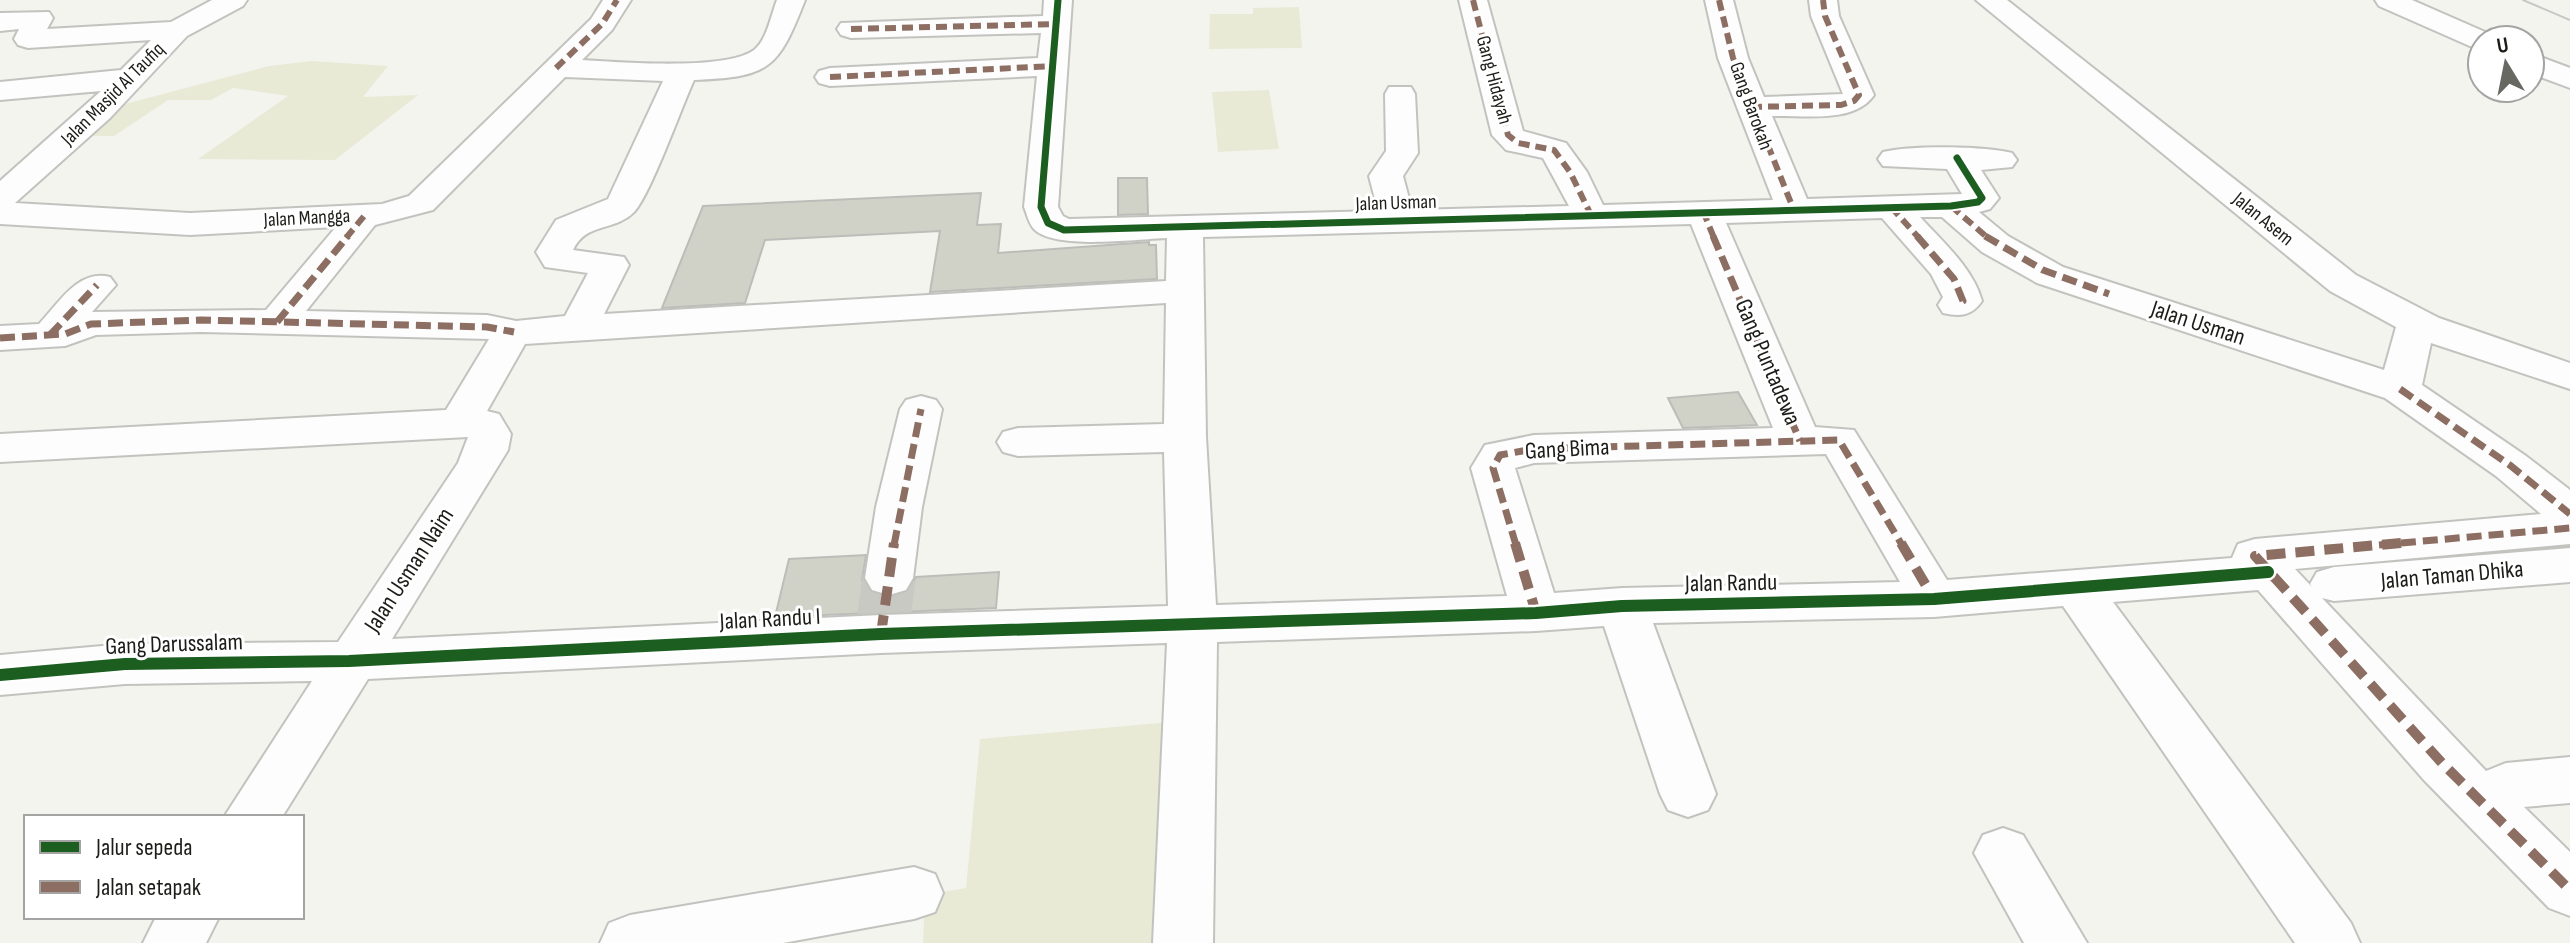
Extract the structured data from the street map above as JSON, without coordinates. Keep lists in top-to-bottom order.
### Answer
{
  "streets": {
    "street": [
      "Gang Hidayah",
      "Jalan Masjid Al Taufiq",
      "Gang Barokah",
      "Jalan Usman",
      "Jalan Mangga",
      "Jalan Asem",
      "Gang Puntadewa",
      "Gang Bima",
      "Jalan Usman Naim",
      "Jalan Taman Dhika",
      "Jalan Randu",
      "Jalan Randu I",
      "Gang Darussalam"
    ]
  },
  "crossings": [
    ["Gang Hidayah", "Jalan Usman"],
    ["Gang Barokah", "Jalan Usman"],
    ["Jalan Usman", "Gang Puntadewa"],
    ["Gang Puntadewa", "Gang Bima"],
    ["Gang Puntadewa", "Jalan Randu"],
    ["Gang Bima", "Jalan Randu"],
    ["Jalan Usman Naim", "Jalan Randu I"],
    ["Jalan Usman Naim", "Gang Darussalam"],
    ["Jalan Randu", "Jalan Randu I"],
    ["Jalan Randu I", "Gang Darussalam"]
  ],
  "legend": ["Jalur sepeda", "Jalan setapak"],
  "north": "top"
}
